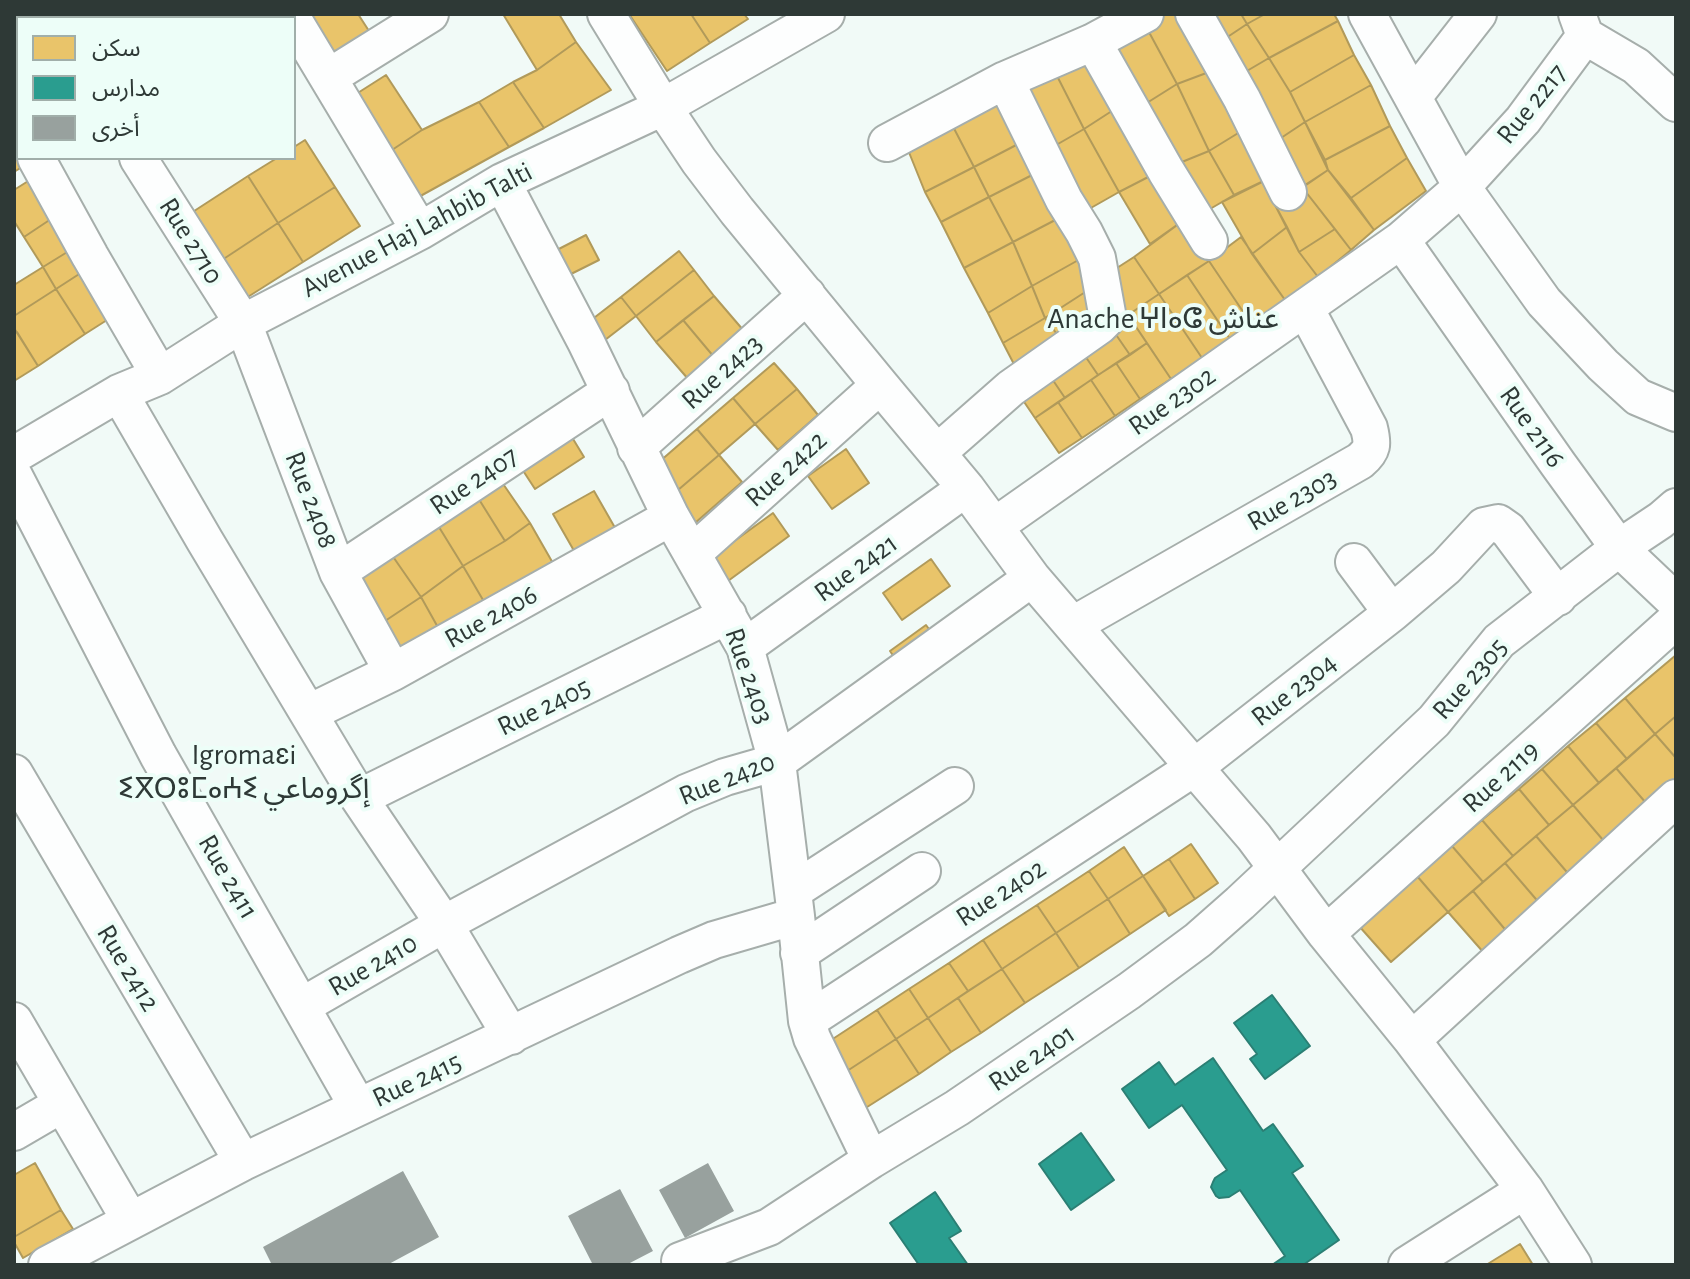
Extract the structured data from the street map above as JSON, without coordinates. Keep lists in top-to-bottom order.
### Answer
{
  "streets": {
    "street": [
      "Rue 2217",
      "Avenue Haj Lahbib Talti",
      "Rue 2710",
      "Rue 2423",
      "Rue 2302",
      "Rue 2116",
      "Rue 2422",
      "Rue 2407",
      "Rue 2408",
      "Rue 2303",
      "Rue 2421",
      "Rue 2406",
      "Rue 2403",
      "Rue 2305",
      "Rue 2304",
      "Rue 2405",
      "Rue 2119",
      "Rue 2420",
      "Rue 2411",
      "Rue 2402",
      "Rue 2410",
      "Rue 2412",
      "Rue 2401",
      "Rue 2415"
    ]
  },
  "crossings": [
    ["Rue 2217", "Rue 2302"],
    ["Avenue Haj Lahbib Talti", "Rue 2710"],
    ["Avenue Haj Lahbib Talti", "Rue 2408"],
    ["Avenue Haj Lahbib Talti", "Rue 2403"],
    ["Rue 2710", "Rue 2408"],
    ["Rue 2423", "Rue 2403"],
    ["Rue 2302", "Rue 2116"],
    ["Rue 2302", "Rue 2303"],
    ["Rue 2116", "Rue 2305"],
    ["Rue 2422", "Rue 2403"],
    ["Rue 2407", "Rue 2408"],
    ["Rue 2407", "Rue 2403"],
    ["Rue 2408", "Rue 2406"],
    ["Rue 2421", "Rue 2403"],
    ["Rue 2406", "Rue 2403"],
    ["Rue 2403", "Rue 2405"],
    ["Rue 2403", "Rue 2420"],
    ["Rue 2403", "Rue 2402"],
    ["Rue 2403", "Rue 2401"],
    ["Rue 2403", "Rue 2415"],
    ["Rue 2305", "Rue 2304"],
    ["Rue 2305", "Rue 2401"],
    ["Rue 2304", "Rue 2402"],
    ["Rue 2420", "Rue 2410"],
    ["Rue 2411", "Rue 2410"],
    ["Rue 2411", "Rue 2415"],
    ["Rue 2412", "Rue 2415"]
  ],
  "districts": ["Anache ⵖⵏⴰⵛ عناش", "Igromaɛi ⵉⴳⵔⵓⵎⴰⵄⵉ إگروماعي"],
  "legend": ["سكن", "مدارس", "أخرى"]
}
